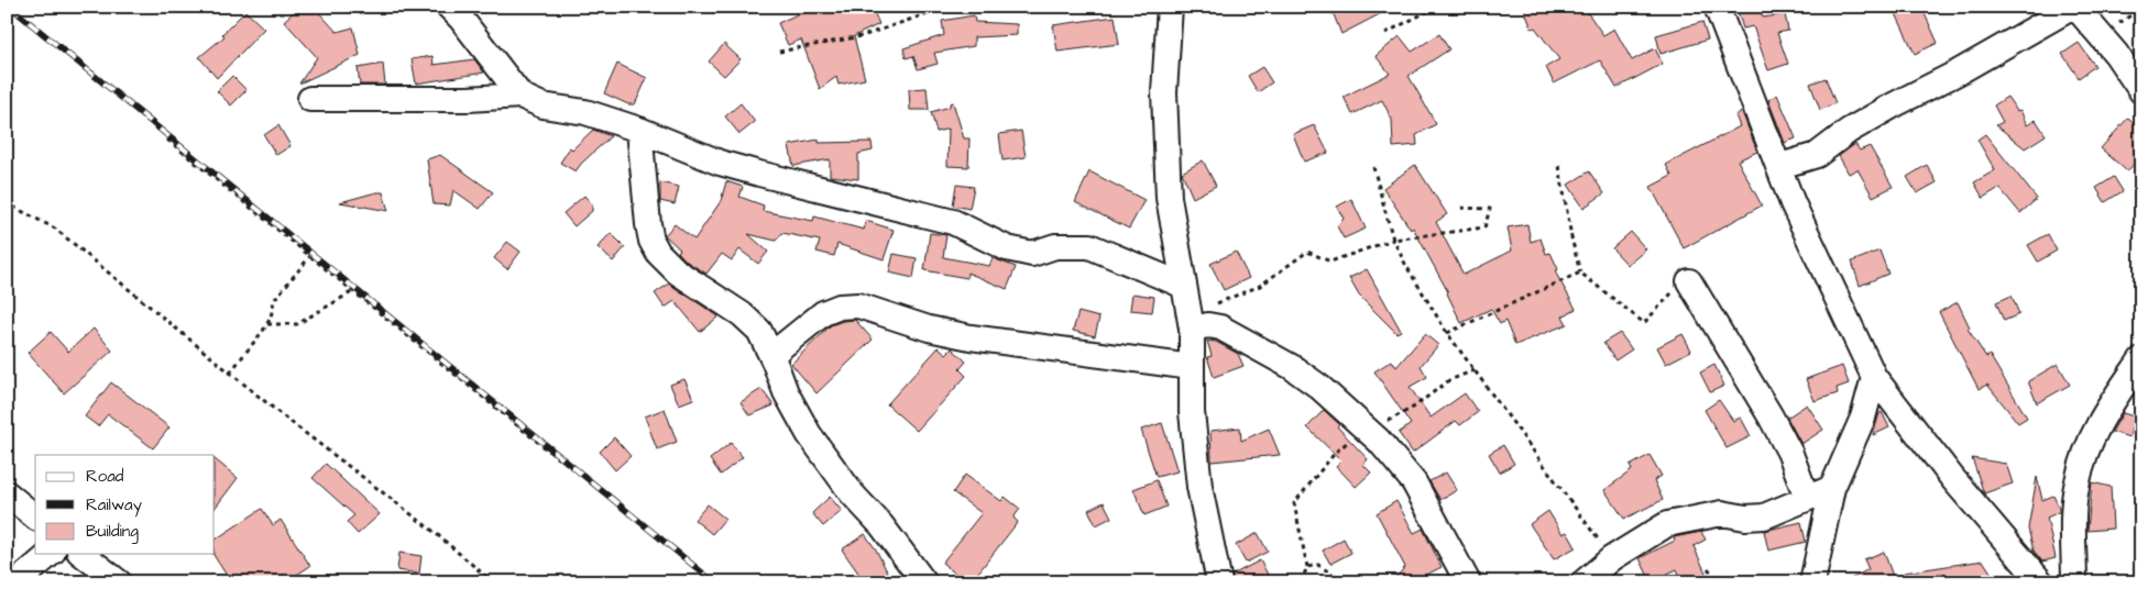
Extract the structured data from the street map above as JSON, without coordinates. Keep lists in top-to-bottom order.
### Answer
{
  "legend": ["Road", "Railway", "Building"]
}
